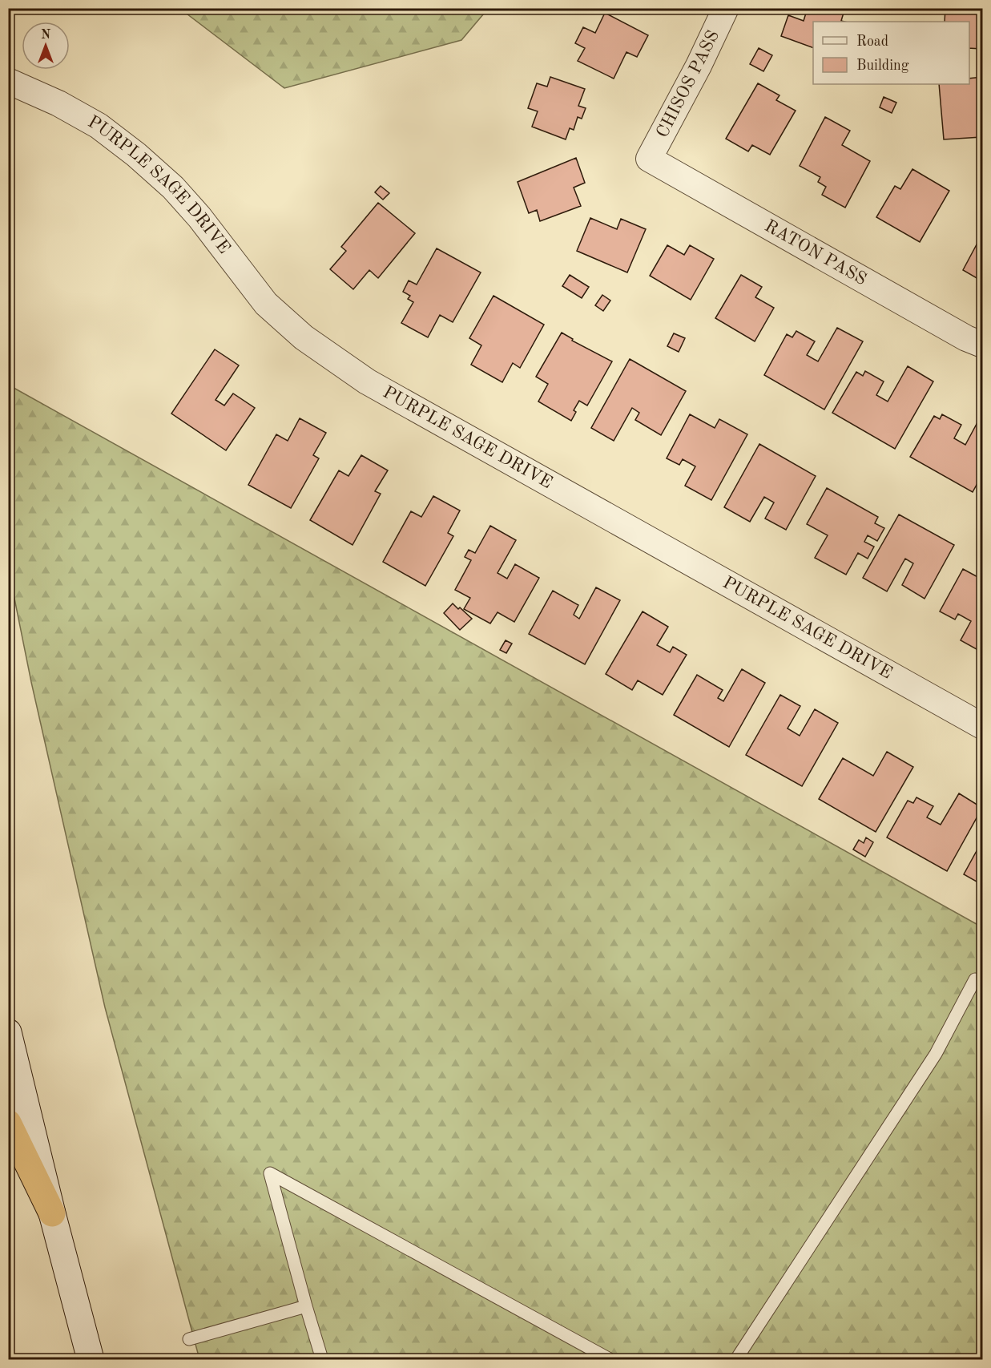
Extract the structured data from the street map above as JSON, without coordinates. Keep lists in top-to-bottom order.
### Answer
{
  "streets": {
    "street": ["CHISOS PASS", "PURPLE SAGE DRIVE", "RATON PASS"]
  },
  "crossings": [
    ["CHISOS PASS", "RATON PASS"]
  ],
  "legend": ["Road", "Building"],
  "north": "top"
}
